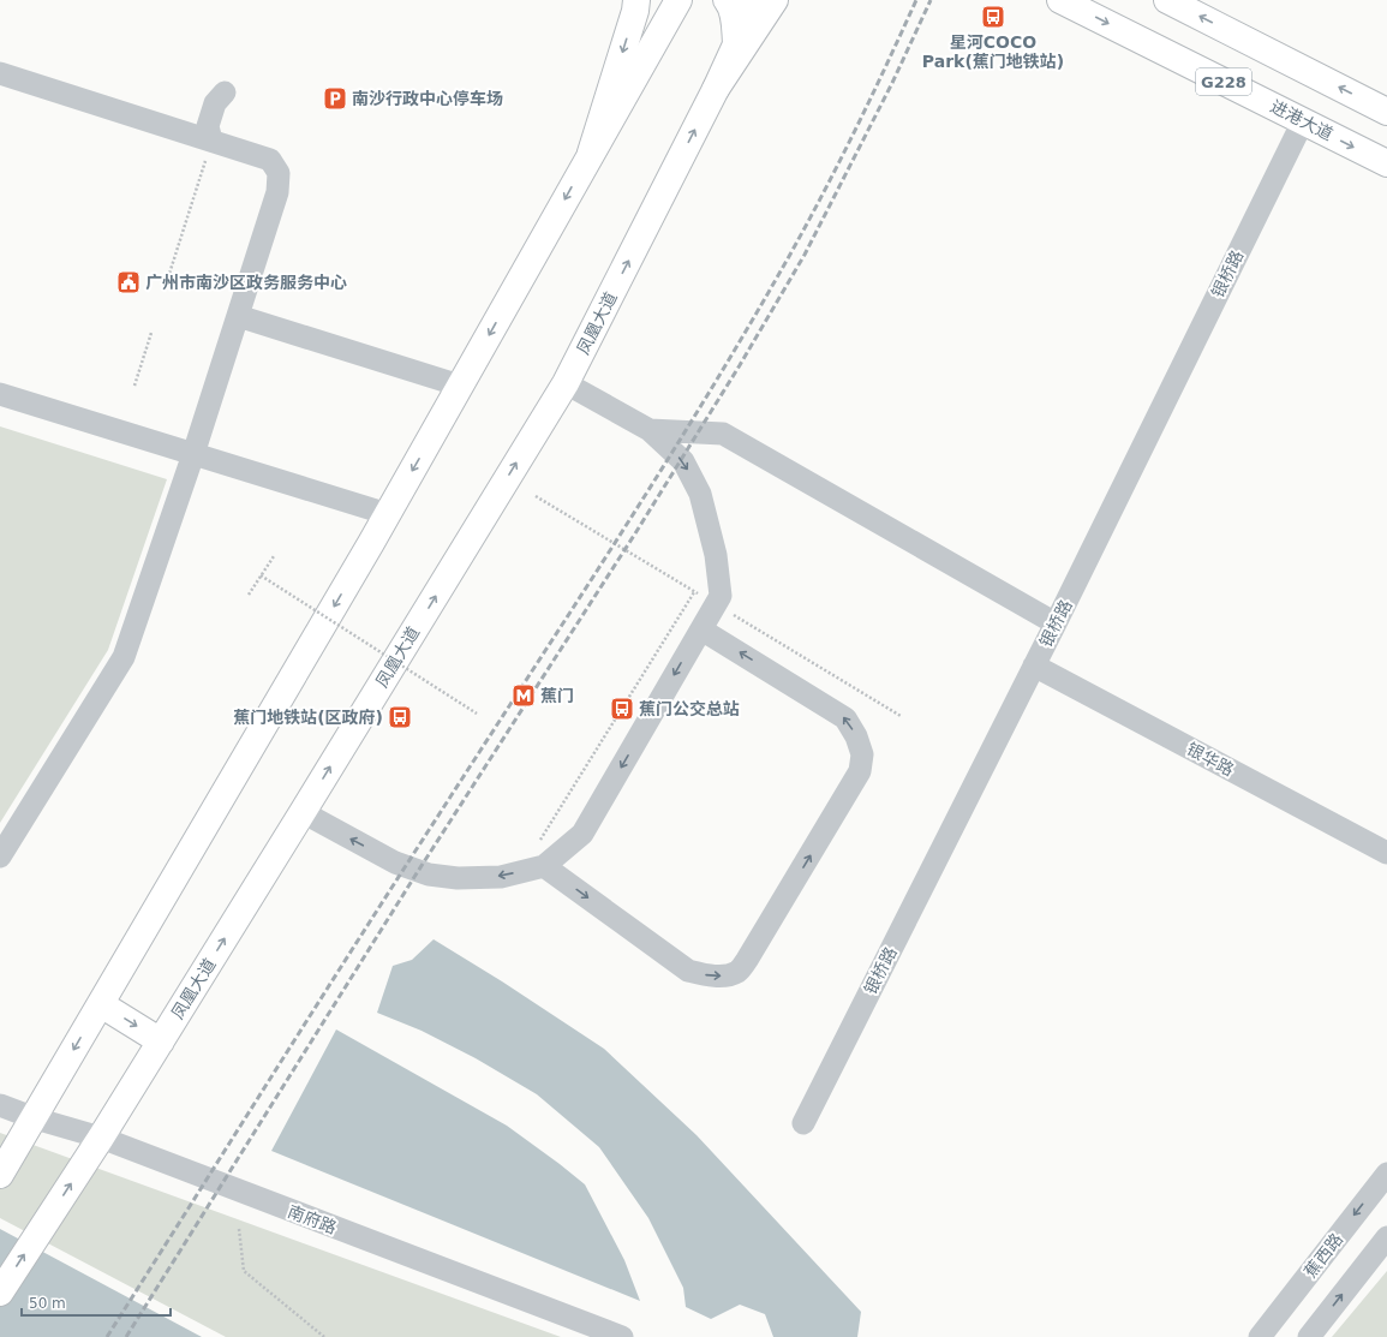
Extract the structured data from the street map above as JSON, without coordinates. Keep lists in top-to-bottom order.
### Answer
{
  "streets": {
    "main road": ["G228", "进港大道", "凤凰大道"],
    "street": [
      "银桥路",
      "银华路",
      "南府路",
      "蕉西路"
    ]
  },
  "crossings": [
    ["进港大道", "银桥路"],
    ["银桥路", "银华路"],
    ["凤凰大道", "南府路"]
  ],
  "places": {
    "bus stop": ["星河COCO Park(蕉门地铁站)", "蕉门公交总站", "蕉门地铁站(区政府)"],
    "parking": ["南沙行政中心停车场"],
    "public building": ["广州市南沙区政务服务中心"],
    "metro station": ["蕉门"]
  },
  "scale_bar": "50 m"
}
